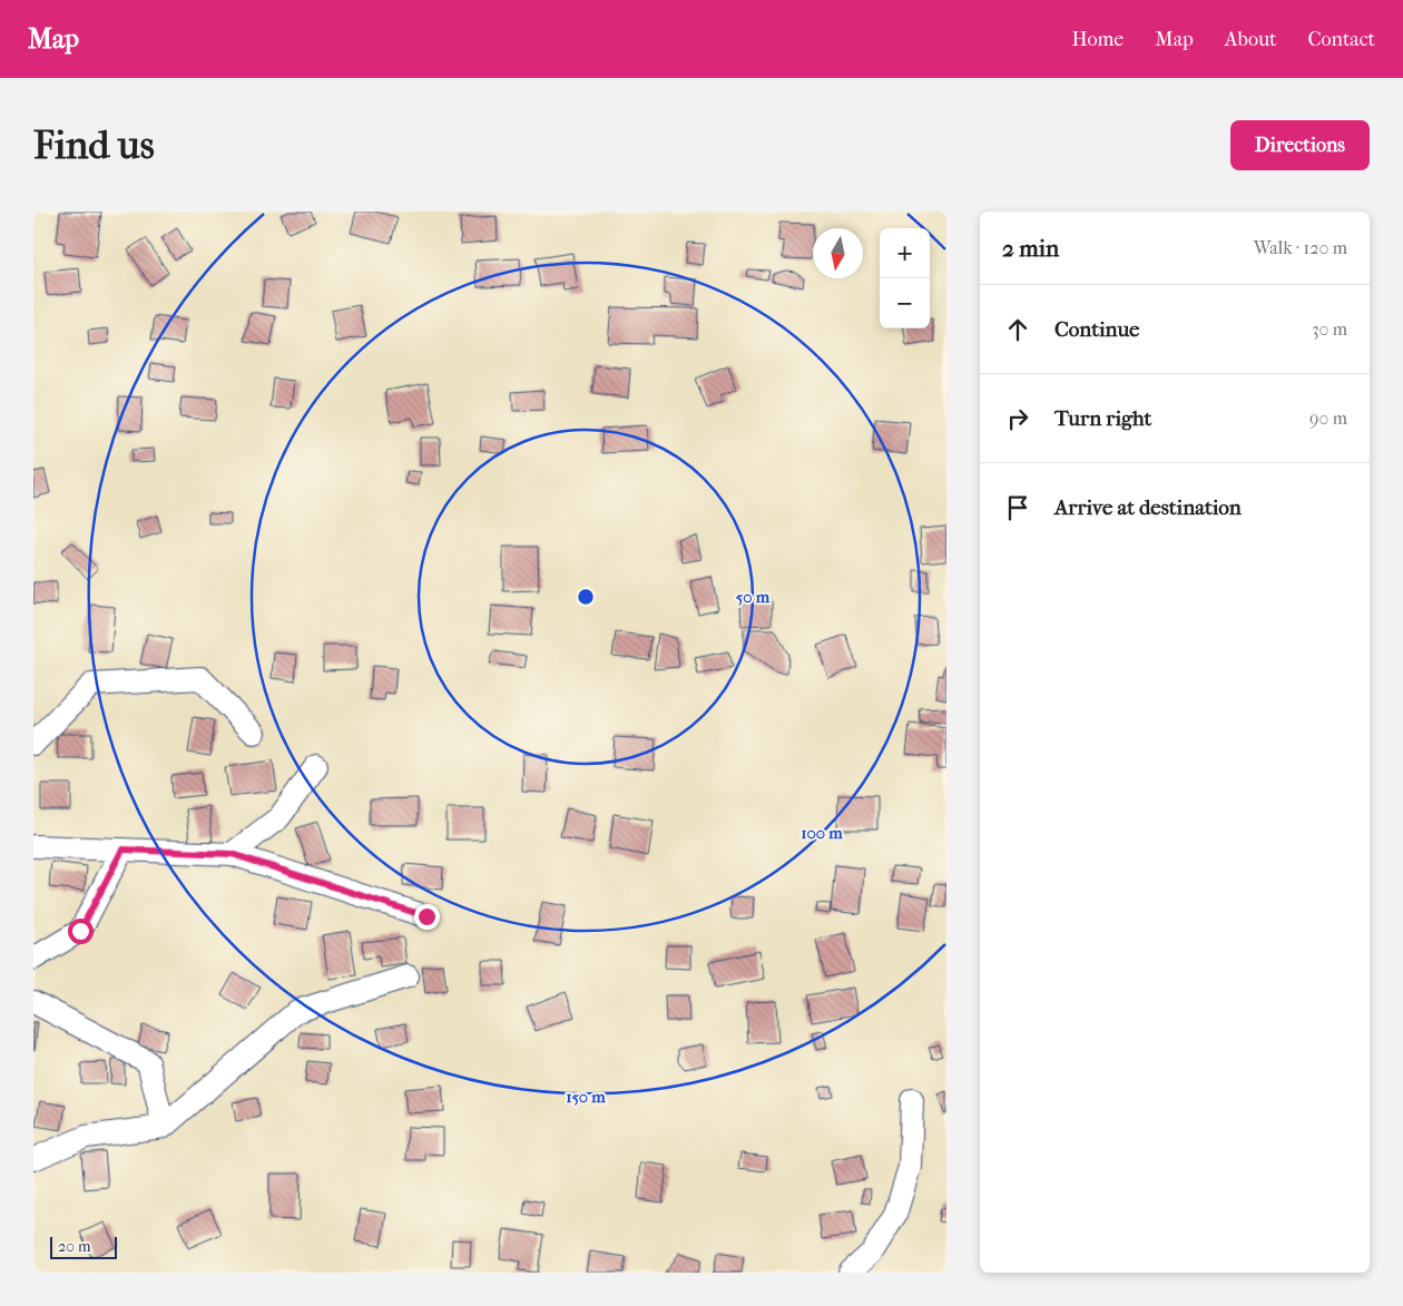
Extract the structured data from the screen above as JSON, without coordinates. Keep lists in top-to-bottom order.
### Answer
{
  "scale_bar": "20 m",
  "north": "bottom",
  "page": {
    "header": "Map",
    "nav": [
      "Home",
      "Map",
      "About",
      "Contact"
    ],
    "buttons": "Directions",
    "title": "Find us",
    "heading": ["2 min", "Walk · 120 m"],
    "map_buttons": ["+", "−"],
    "list": [
      ["Continue", "30 m"],
      ["Turn right", "90 m"],
      "Arrive at destination"
    ],
    "scale": "20 m"
  },
  "rings": ["50 m", "100 m", "150 m"]
}
